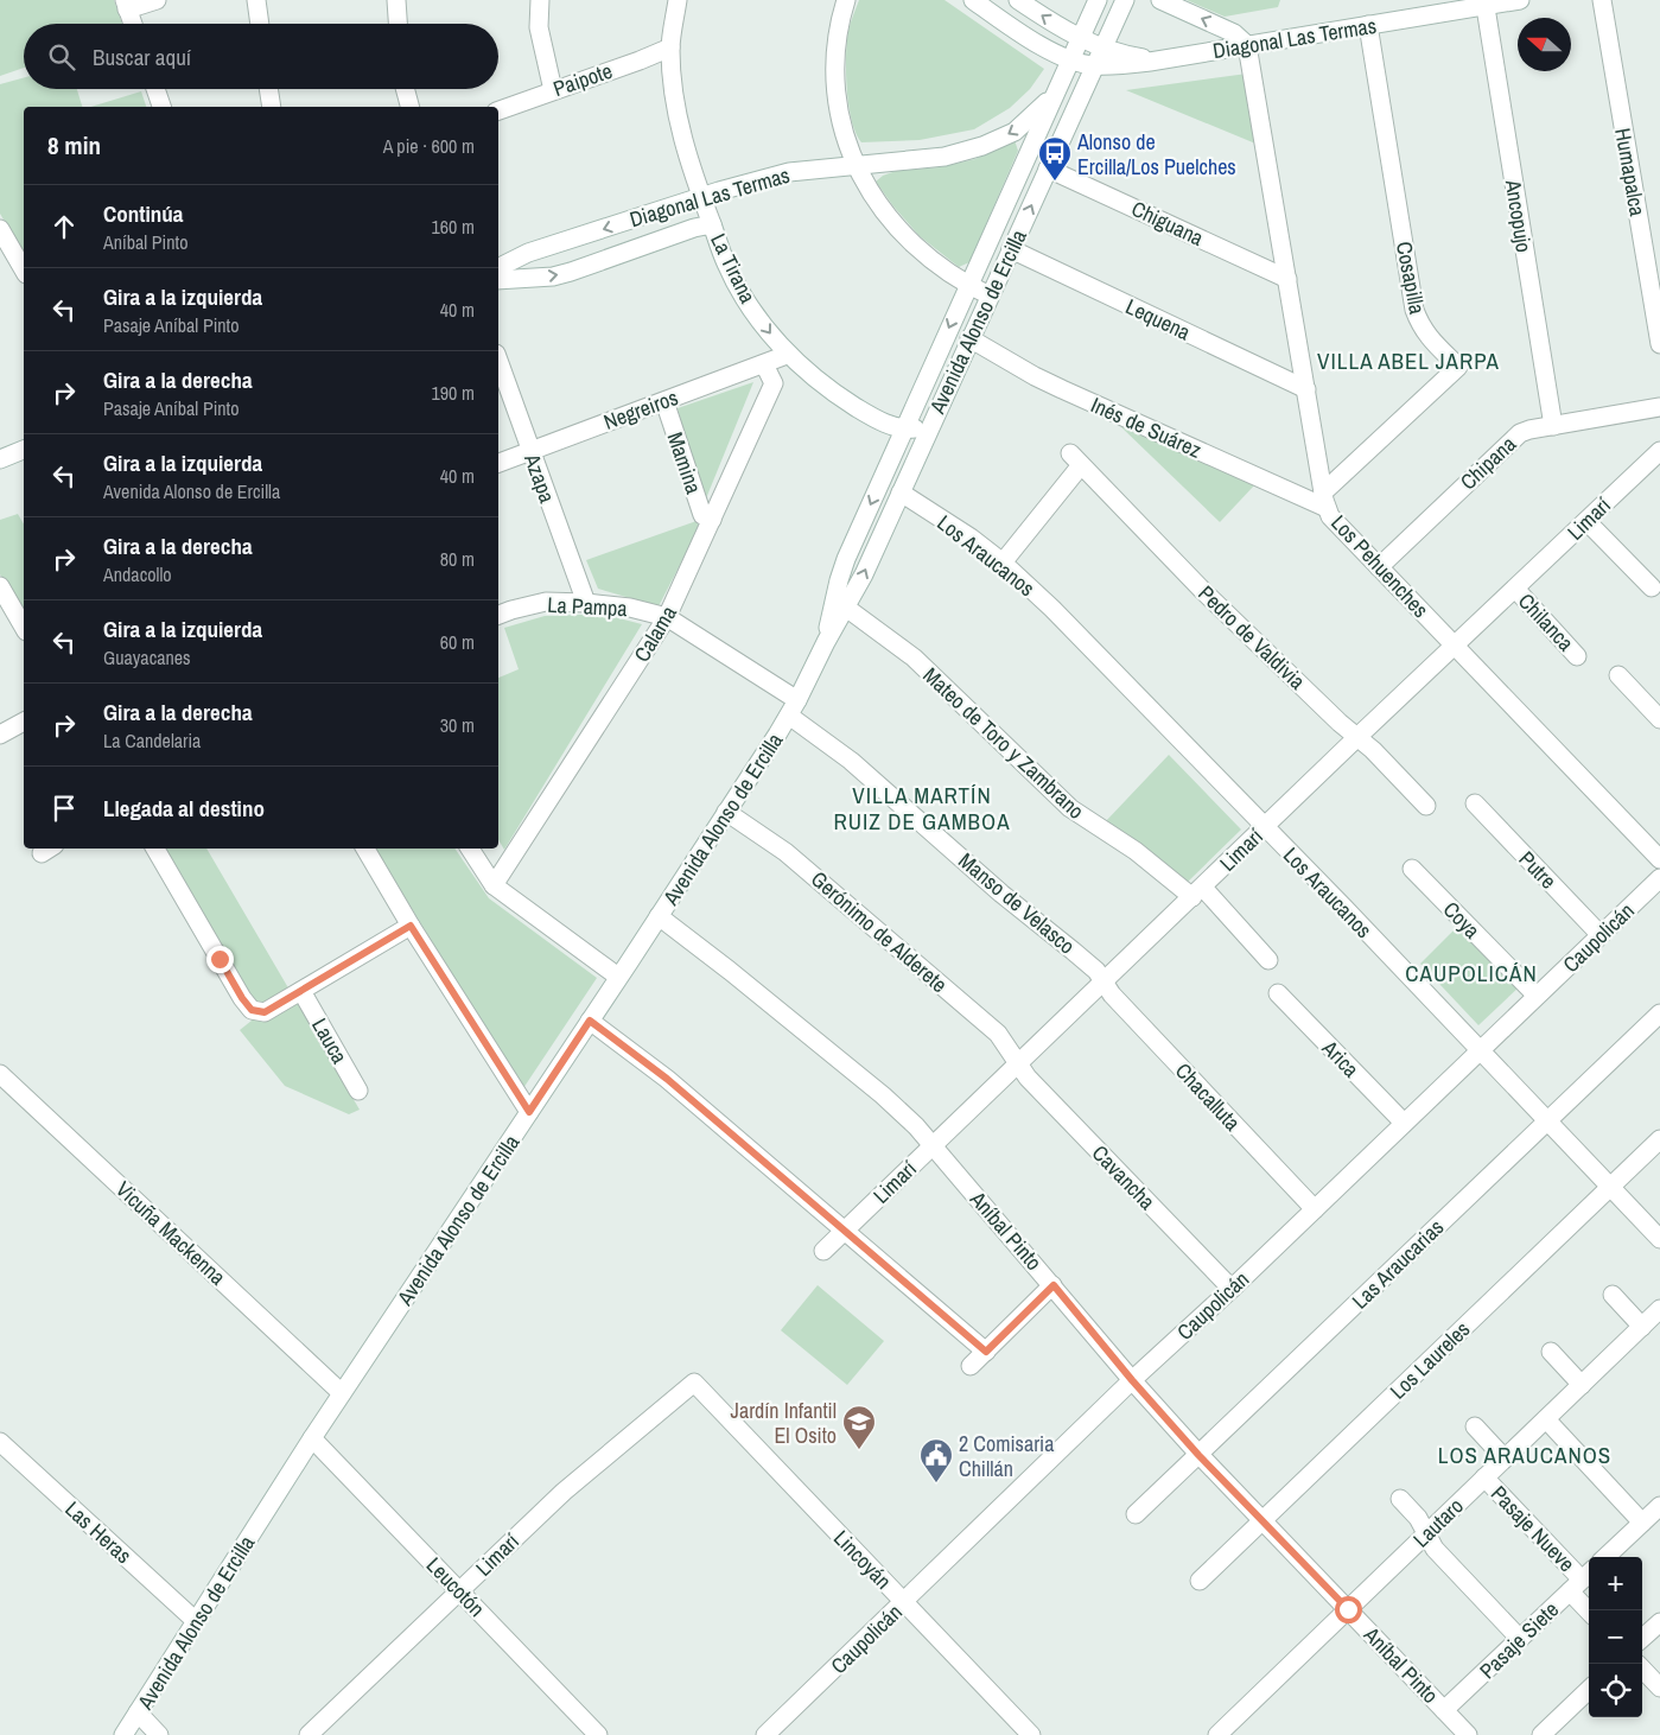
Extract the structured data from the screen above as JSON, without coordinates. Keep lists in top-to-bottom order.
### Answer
{
  "streets": {
    "street": [
      "Diagonal Las Termas",
      "Paipote",
      "Humapalca",
      "Ancopujo",
      "Chiguana",
      "La Tirana",
      "Cosapilla",
      "Lequena",
      "Avenida Alonso de Ercilla",
      "Negreiros",
      "Inés de Suárez",
      "Mamina",
      "Chipana",
      "Azapa",
      "Limarí",
      "Los Araucanos",
      "Los Pehuenches",
      "La Pampa",
      "Chilanca",
      "Calama",
      "Pedro de Valdivia",
      "Mateo de Toro y Zambrano",
      "Putre",
      "Manso de Velasco",
      "Coya",
      "Gerónimo de Alderete",
      "Caupolicán",
      "Lauca",
      "Arica",
      "Chacalluta",
      "Cavancha",
      "Aníbal Pinto",
      "Vicuña Mackenna",
      "Las Araucarias",
      "Los Laureles",
      "Lautaro",
      "Pasaje Nueve",
      "Las Heras",
      "Lincoyán",
      "Leucotón",
      "Pasaje Siete"
    ]
  },
  "crossings": [
    ["Diagonal Las Termas", "Ancopujo"],
    ["Diagonal Las Termas", "La Tirana"],
    ["Diagonal Las Termas", "Cosapilla"],
    ["Diagonal Las Termas", "Avenida Alonso de Ercilla"],
    ["Diagonal Las Termas", "Los Pehuenches"],
    ["Paipote", "La Tirana"],
    ["Ancopujo", "Chipana"],
    ["Chiguana", "Avenida Alonso de Ercilla"],
    ["Chiguana", "Los Pehuenches"],
    ["La Tirana", "Avenida Alonso de Ercilla"],
    ["La Tirana", "Negreiros"],
    ["Cosapilla", "Inés de Suárez"],
    ["Cosapilla", "Los Pehuenches"],
    ["Lequena", "Avenida Alonso de Ercilla"],
    ["Lequena", "Los Pehuenches"],
    ["Avenida Alonso de Ercilla", "Inés de Suárez"],
    ["Avenida Alonso de Ercilla", "Los Araucanos"],
    ["Avenida Alonso de Ercilla", "La Pampa"],
    ["Avenida Alonso de Ercilla", "Mateo de Toro y Zambrano"],
    ["Avenida Alonso de Ercilla", "Manso de Velasco"],
    ["Avenida Alonso de Ercilla", "Gerónimo de Alderete"],
    ["Avenida Alonso de Ercilla", "Aníbal Pinto"],
    ["Avenida Alonso de Ercilla", "Vicuña Mackenna"],
    ["Avenida Alonso de Ercilla", "Las Heras"],
    ["Avenida Alonso de Ercilla", "Leucotón"],
    ["Negreiros", "Mamina"],
    ["Negreiros", "Azapa"],
    ["Negreiros", "Calama"],
    ["Inés de Suárez", "Los Pehuenches"],
    ["Mamina", "Calama"],
    ["Chipana", "Los Pehuenches"],
    ["Azapa", "La Pampa"],
    ["Limarí", "Los Araucanos"],
    ["Limarí", "Los Pehuenches"],
    ["Limarí", "Chilanca"],
    ["Limarí", "Pedro de Valdivia"],
    ["Limarí", "Mateo de Toro y Zambrano"],
    ["Limarí", "Manso de Velasco"],
    ["Limarí", "Gerónimo de Alderete"],
    ["Limarí", "Chacalluta"],
    ["Limarí", "Cavancha"],
    ["Limarí", "Aníbal Pinto"],
    ["Limarí", "Lincoyán"],
    ["Limarí", "Leucotón"],
    ["Los Araucanos", "Pedro de Valdivia"],
    ["Los Araucanos", "Caupolicán"],
    ["Los Araucanos", "Las Araucarias"],
    ["Los Araucanos", "Los Laureles"],
    ["La Pampa", "Calama"],
    ["La Pampa", "Manso de Velasco"],
    ["Putre", "Caupolicán"],
    ["Manso de Velasco", "Chacalluta"],
    ["Coya", "Caupolicán"],
    ["Gerónimo de Alderete", "Cavancha"],
    ["Caupolicán", "Arica"],
    ["Caupolicán", "Chacalluta"],
    ["Caupolicán", "Cavancha"],
    ["Caupolicán", "Aníbal Pinto"],
    ["Caupolicán", "Lincoyán"],
    ["Aníbal Pinto", "Las Araucarias"],
    ["Aníbal Pinto", "Los Laureles"],
    ["Aníbal Pinto", "Lautaro"],
    ["Aníbal Pinto", "Pasaje Siete"],
    ["Lautaro", "Pasaje Nueve"],
    ["Pasaje Nueve", "Pasaje Siete"]
  ],
  "districts": [
    "VILLA ABEL JARPA",
    "VILLA MARTÍN RUIZ DE GAMBOA",
    "CAUPOLICÁN",
    "LOS ARAUCANOS"
  ],
  "places": {
    "bus stop": ["Alonso de Ercilla/Los Puelches"],
    "school or university": ["Jardín Infantil El Osito"],
    "public building": ["2 Comisaria Chillán"]
  },
  "north": "left",
  "page": {
    "search": "Buscar aquí",
    "heading": ["8 min", "A pie · 600 m"],
    "list": [
      ["Continúa", "Aníbal Pinto", "160 m"],
      ["Gira a la izquierda", "Pasaje Aníbal Pinto", "40 m"],
      ["Gira a la derecha", "Pasaje Aníbal Pinto", "190 m"],
      ["Gira a la izquierda", "Avenida Alonso de Ercilla", "40 m"],
      ["Gira a la derecha", "Andacollo", "80 m"],
      ["Gira a la izquierda", "Guayacanes", "60 m"],
      ["Gira a la derecha", "La Candelaria", "30 m"],
      "Llegada al destino"
    ],
    "map_buttons": ["+", "−"]
  }
}
